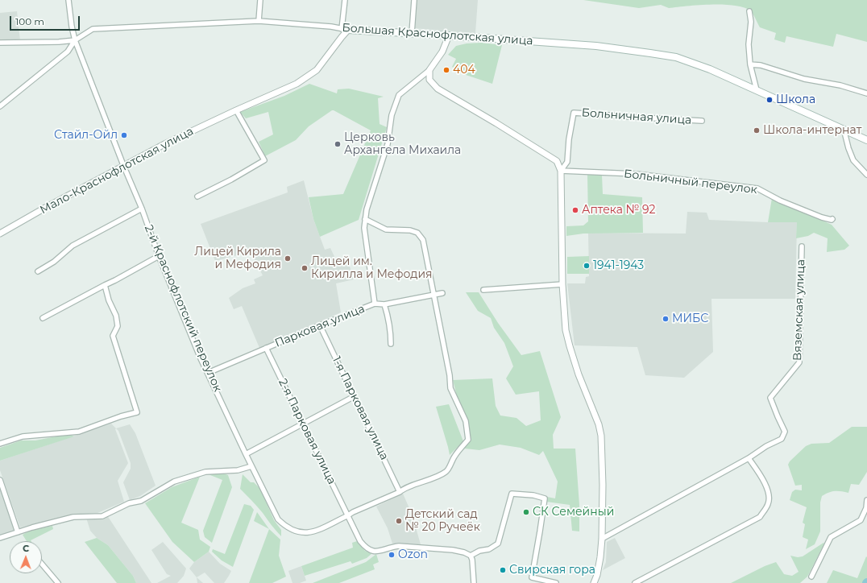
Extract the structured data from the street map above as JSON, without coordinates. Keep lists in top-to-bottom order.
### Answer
{
  "streets": {
    "main road": ["Большая Краснофлотская улица"],
    "street": [
      "Больничная улица",
      "Мало-Краснофлотская улица",
      "Больничный переулок",
      "2-й Краснофлотский переулок",
      "Вяземская улица",
      "Парковая улица",
      "1-я Парковая улица",
      "2-я Парковая улица"
    ]
  },
  "crossings": [
    ["Большая Краснофлотская улица", "Мало-Краснофлотская улица"],
    ["Большая Краснофлотская улица", "2-й Краснофлотский переулок"],
    ["Большая Краснофлотская улица", "Парковая улица"],
    ["Больничная улица", "Больничный переулок"],
    ["Мало-Краснофлотская улица", "2-й Краснофлотский переулок"],
    ["2-й Краснофлотский переулок", "Парковая улица"],
    ["2-й Краснофлотский переулок", "1-я Парковая улица"],
    ["2-й Краснофлотский переулок", "2-я Парковая улица"],
    ["Парковая улица", "1-я Парковая улица"],
    ["Парковая улица", "2-я Парковая улица"]
  ],
  "places": [
    "404",
    "Школа",
    "Школа-интернат",
    "Стайл-Ойл",
    "Церковь Архангела Михаила",
    "Аптека № 92",
    "Лицей Кирила и Мефодия",
    "1941-1943",
    "Лицей им. Кирилла и Мефодия",
    "МИБС",
    "СК Семейный",
    "Детский сад № 20 Ручеёк",
    "Ozon",
    "Свирская гора"
  ],
  "scale_bar": "100 m",
  "north": "top"
}
